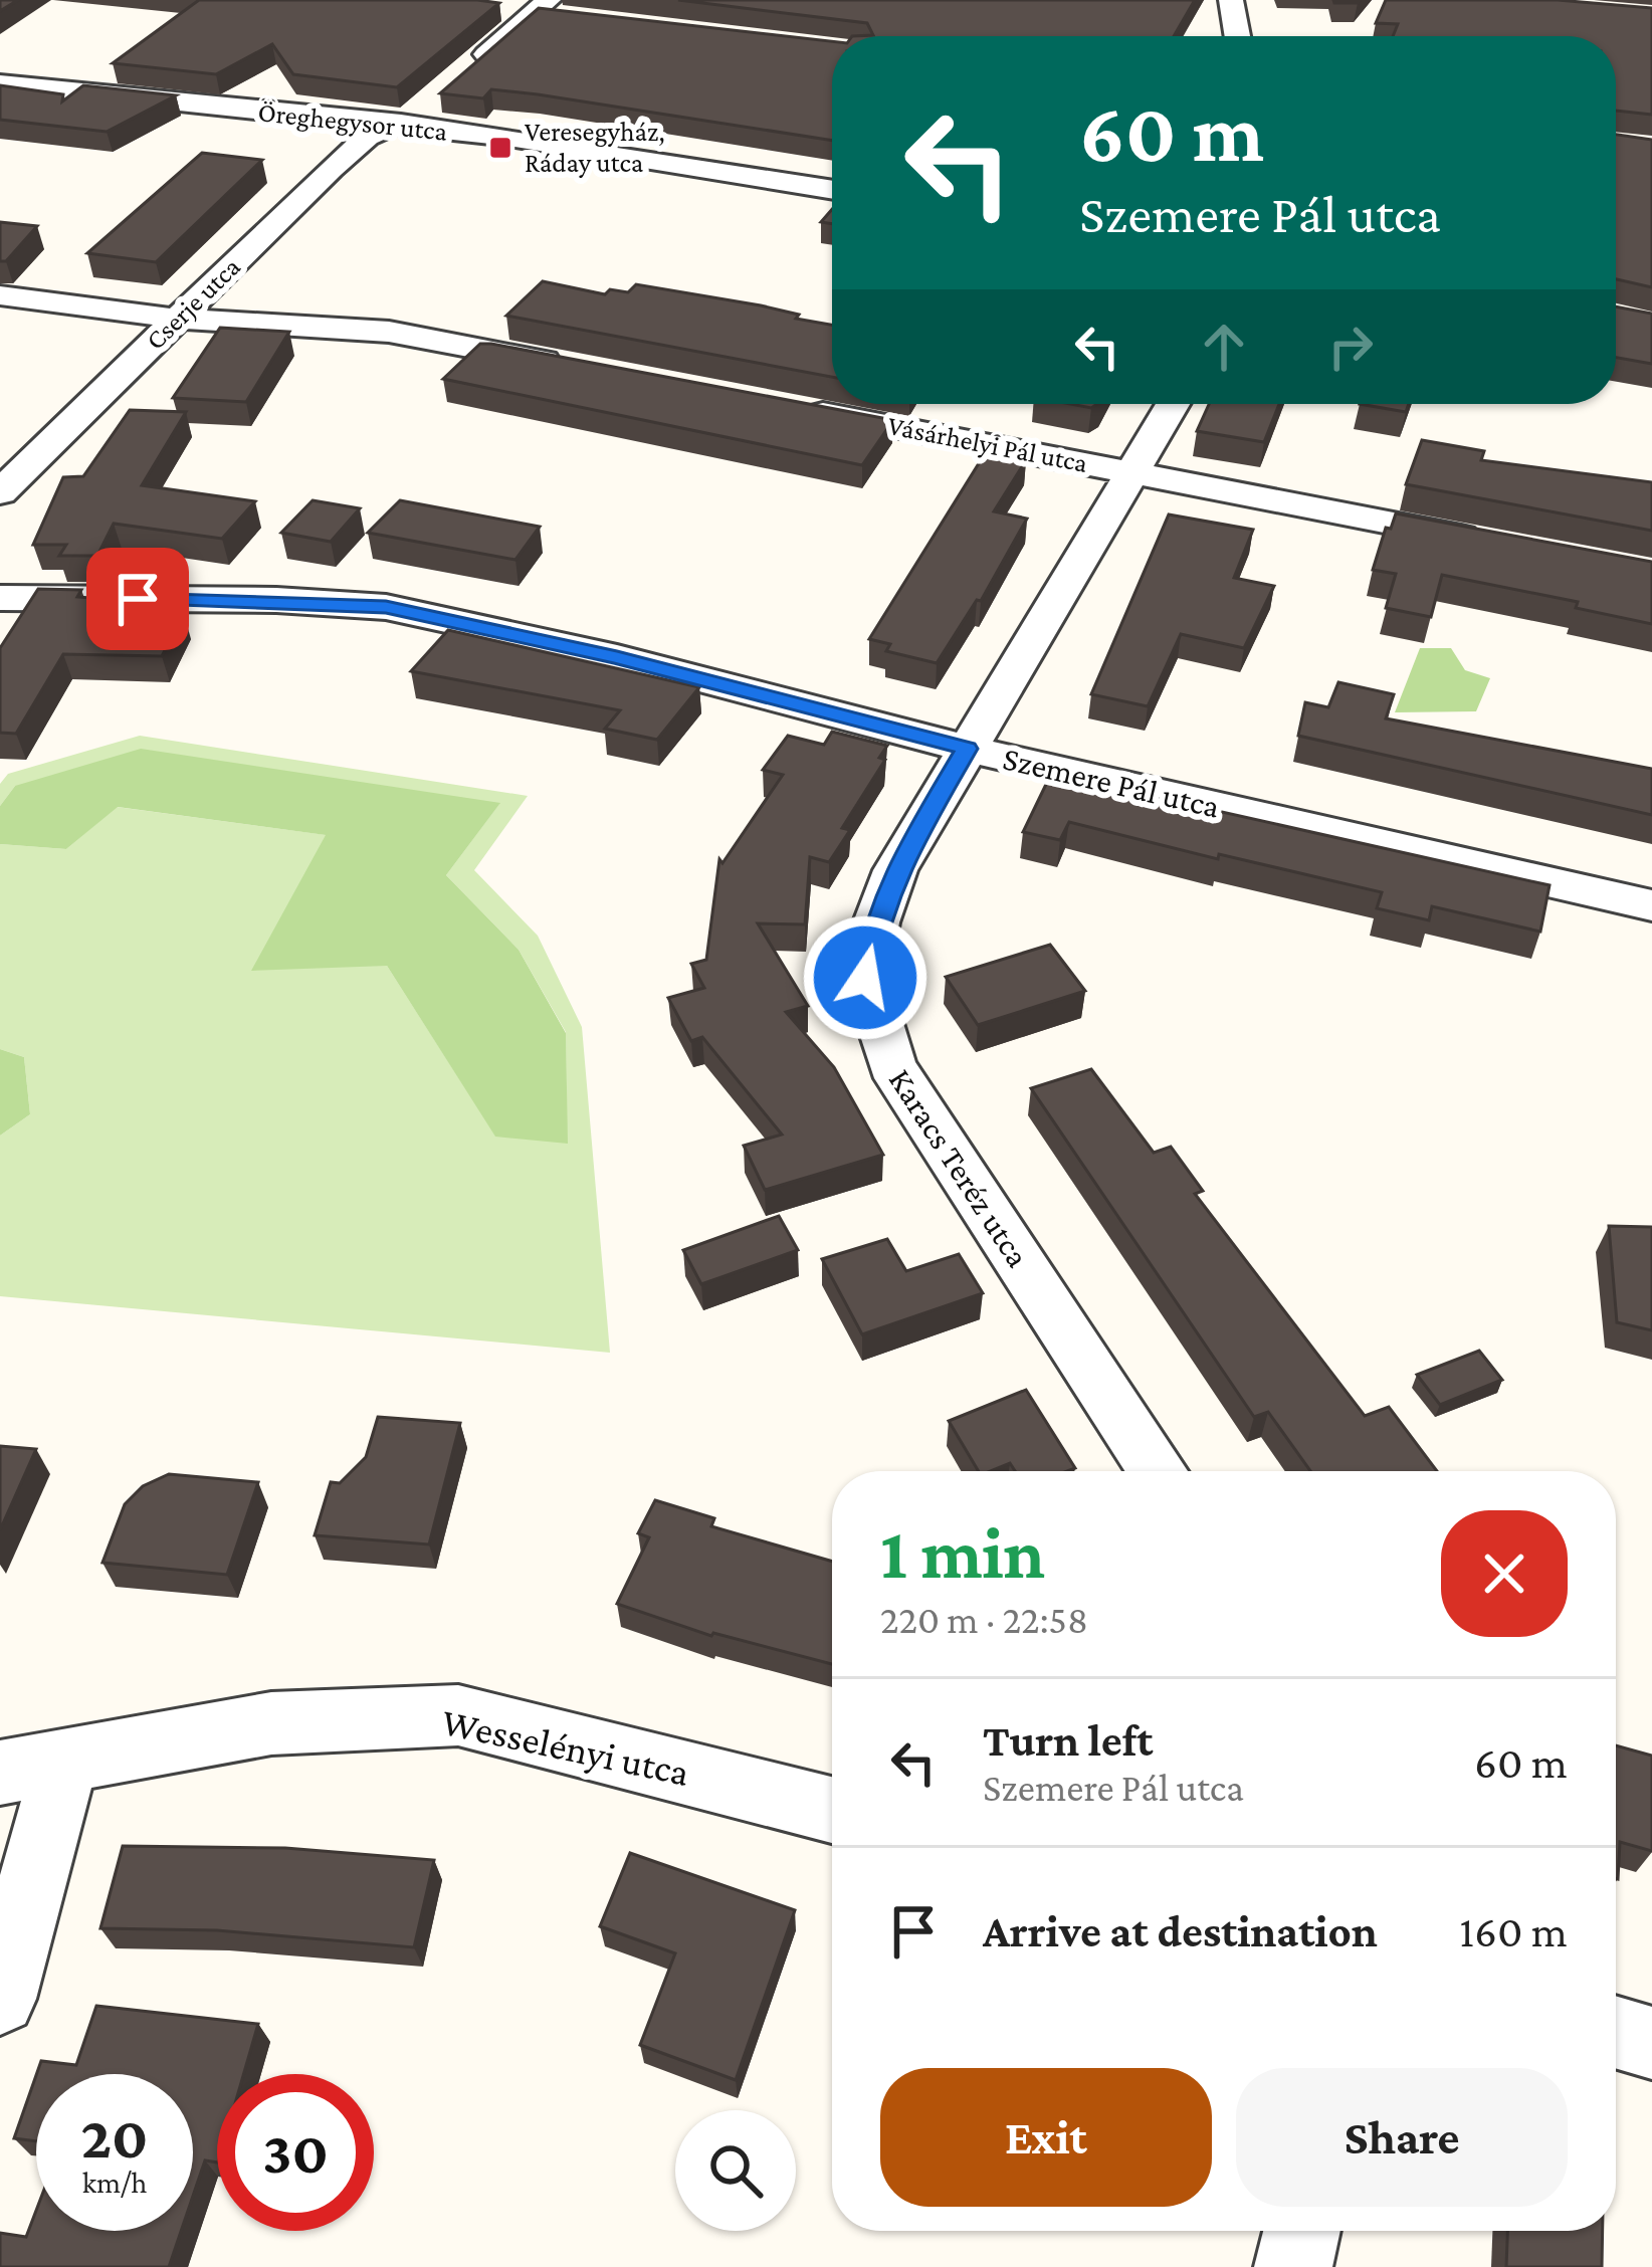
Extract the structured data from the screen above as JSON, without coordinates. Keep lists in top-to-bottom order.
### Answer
{
  "streets": {
    "street": [
      "Öreghegysor utca",
      "Cserje utca",
      "Vásárhelyi Pál utca",
      "Szemere Pál utca",
      "Karacs Teréz utca",
      "Wesselényi utca"
    ]
  },
  "crossings": [
    ["Öreghegysor utca", "Cserje utca"],
    ["Vásárhelyi Pál utca", "Karacs Teréz utca"],
    ["Szemere Pál utca", "Karacs Teréz utca"]
  ],
  "places": {
    "transit": ["Veresegyház, Ráday utca"]
  },
  "page": {
    "turn": ["60 m", "Szemere Pál utca"],
    "heading": ["1 min", "220 m · 22:58"],
    "list": [
      {
        "name": "Turn left",
        "note": "Szemere Pál utca",
        "value": "60 m"
      },
      {
        "name": "Arrive at destination",
        "value": "160 m"
      }
    ],
    "buttons": ["Exit", "Share"],
    "speed": "20 km/h",
    "limit": "30"
  }
}
